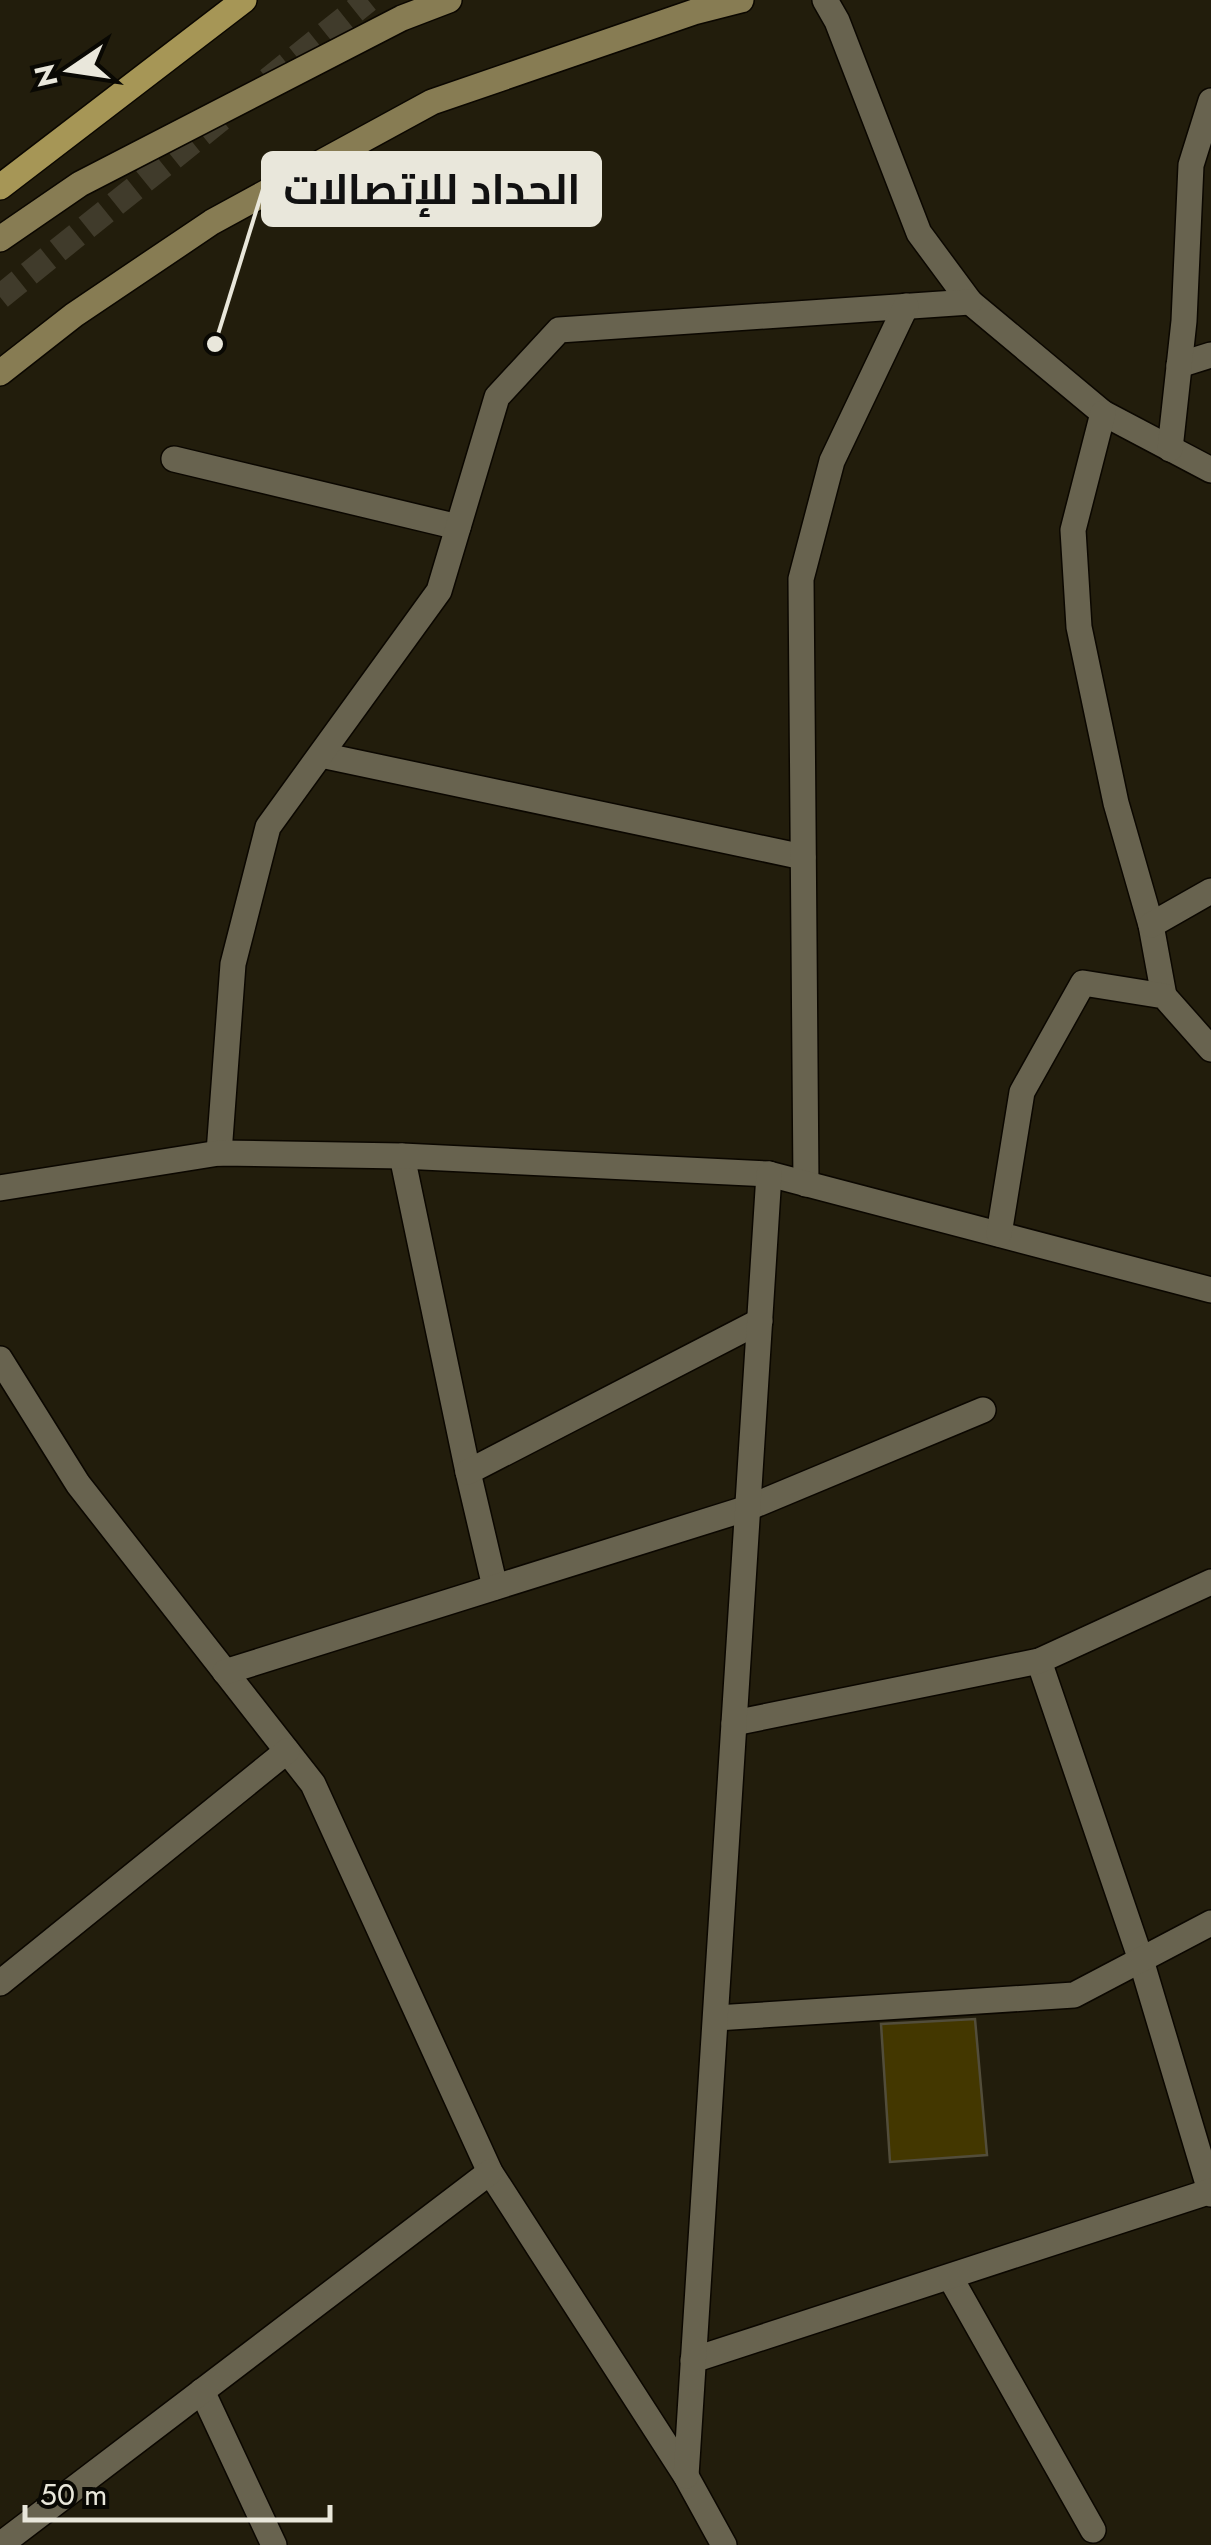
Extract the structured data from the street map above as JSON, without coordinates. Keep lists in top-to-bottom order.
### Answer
{
  "places": ["الحداد للإتصالات"],
  "scale_bar": "50 m",
  "north": "left"
}
